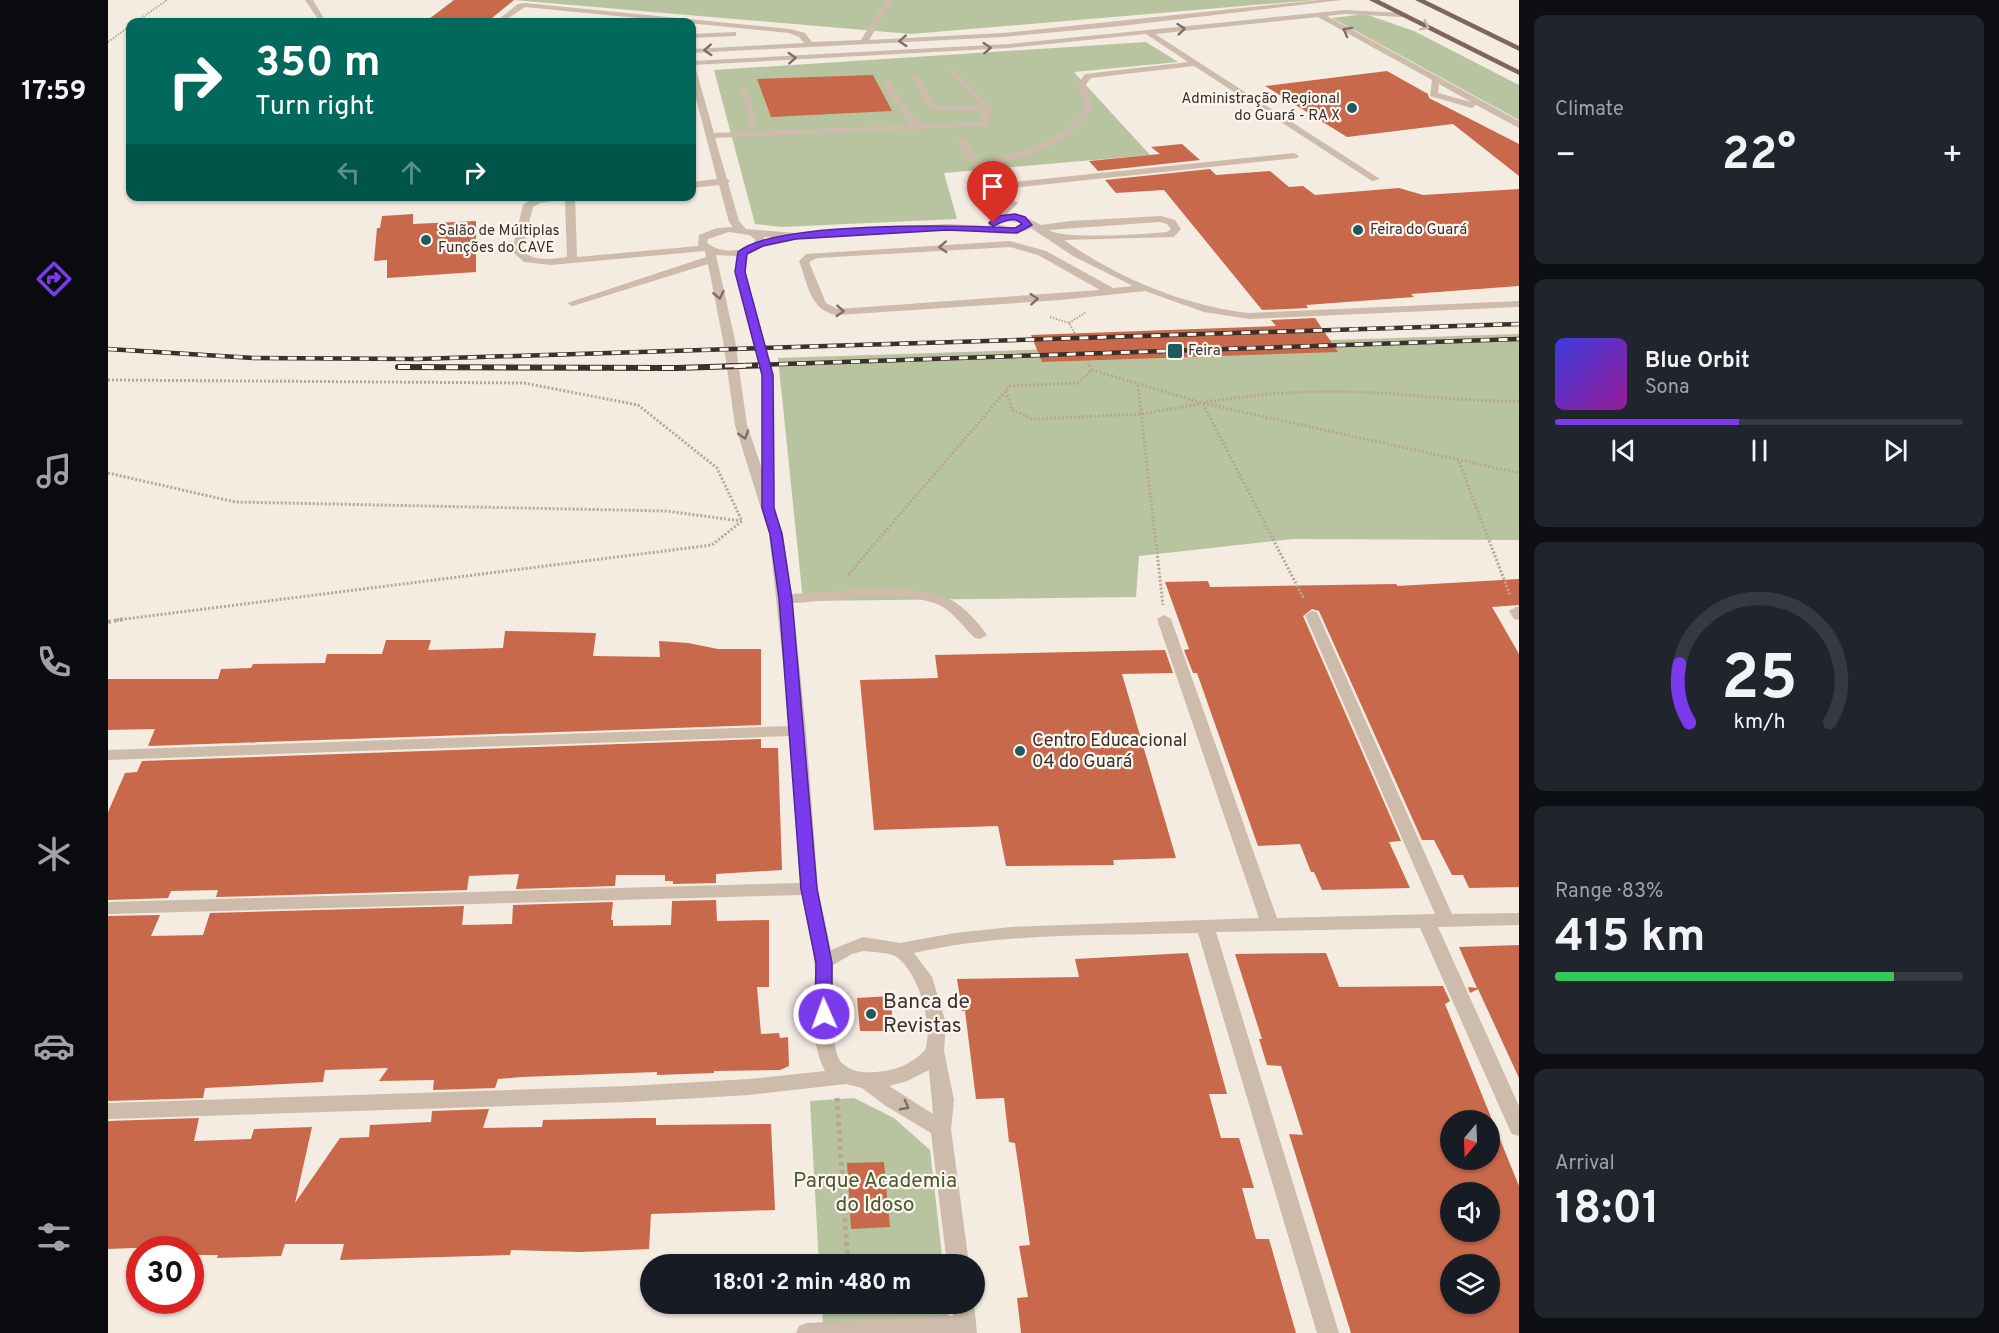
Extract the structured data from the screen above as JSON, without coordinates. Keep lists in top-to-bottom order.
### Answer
{
  "parks": ["Parque Academia do Idoso"],
  "places": {
    "other": [
      "Administração Regional do Guará - RA X",
      "Feira do Guará",
      "Salão de Múltiplas Funções do CAVE",
      "Centro Educacional 04 do Guará",
      "Banca de Revistas"
    ],
    "transit": ["Feira"]
  },
  "north": "bottom",
  "page": {
    "tabs": "17:59",
    "tile": [
      "Climate",
      ["Range · 83%", "415 km"],
      ["Arrival", "18:01"]
    ],
    "turn": ["350 m", "Turn right"],
    "heat": ["−", "22°", "+"],
    "song": ["Blue Orbit", "Sona"],
    "limit": "30",
    "trip": "18:01 · 2 min · 480 m",
    "gauge": ["25", "km/h"]
  }
}
